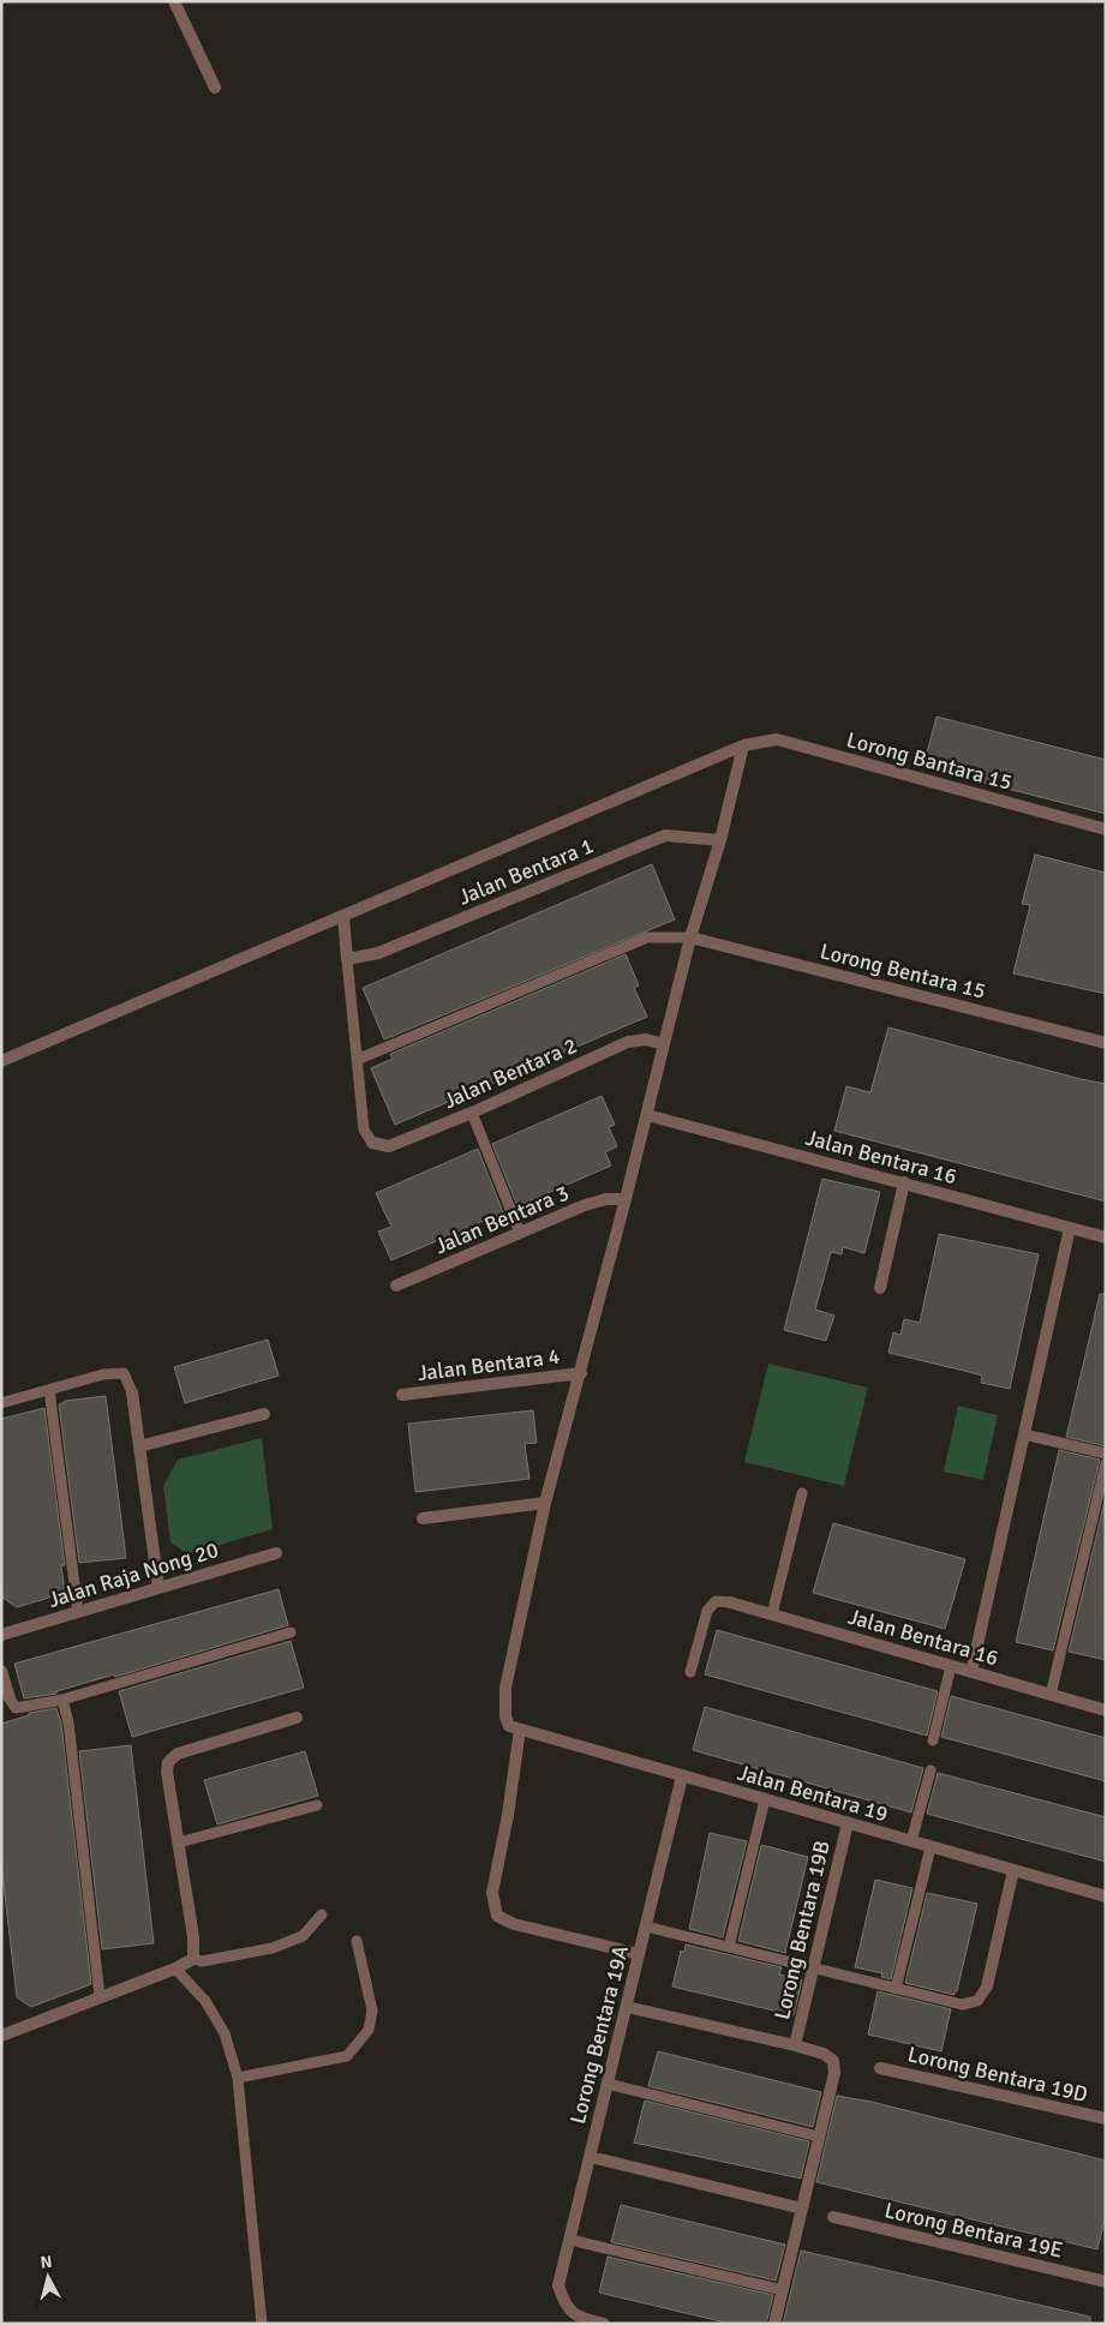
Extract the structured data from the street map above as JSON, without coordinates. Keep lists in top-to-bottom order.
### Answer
{
  "streets": {
    "street": [
      "Lorong Bantara 15",
      "Jalan Bentara 1",
      "Lorong Bentara 15",
      "Jalan Bentara 2",
      "Jalan Bentara 16",
      "Jalan Bentara 3",
      "Jalan Bentara 4",
      "Jalan Raja Nong 20",
      "Jalan Bentara 19",
      "Lorong Bentara 19B",
      "Lorong Bentara 19A",
      "Lorong Bentara 19D",
      "Lorong Bentara 19E"
    ]
  },
  "crossings": [
    ["Jalan Bentara 19", "Lorong Bentara 19B"],
    ["Jalan Bentara 19", "Lorong Bentara 19A"]
  ],
  "north": "top"
}
